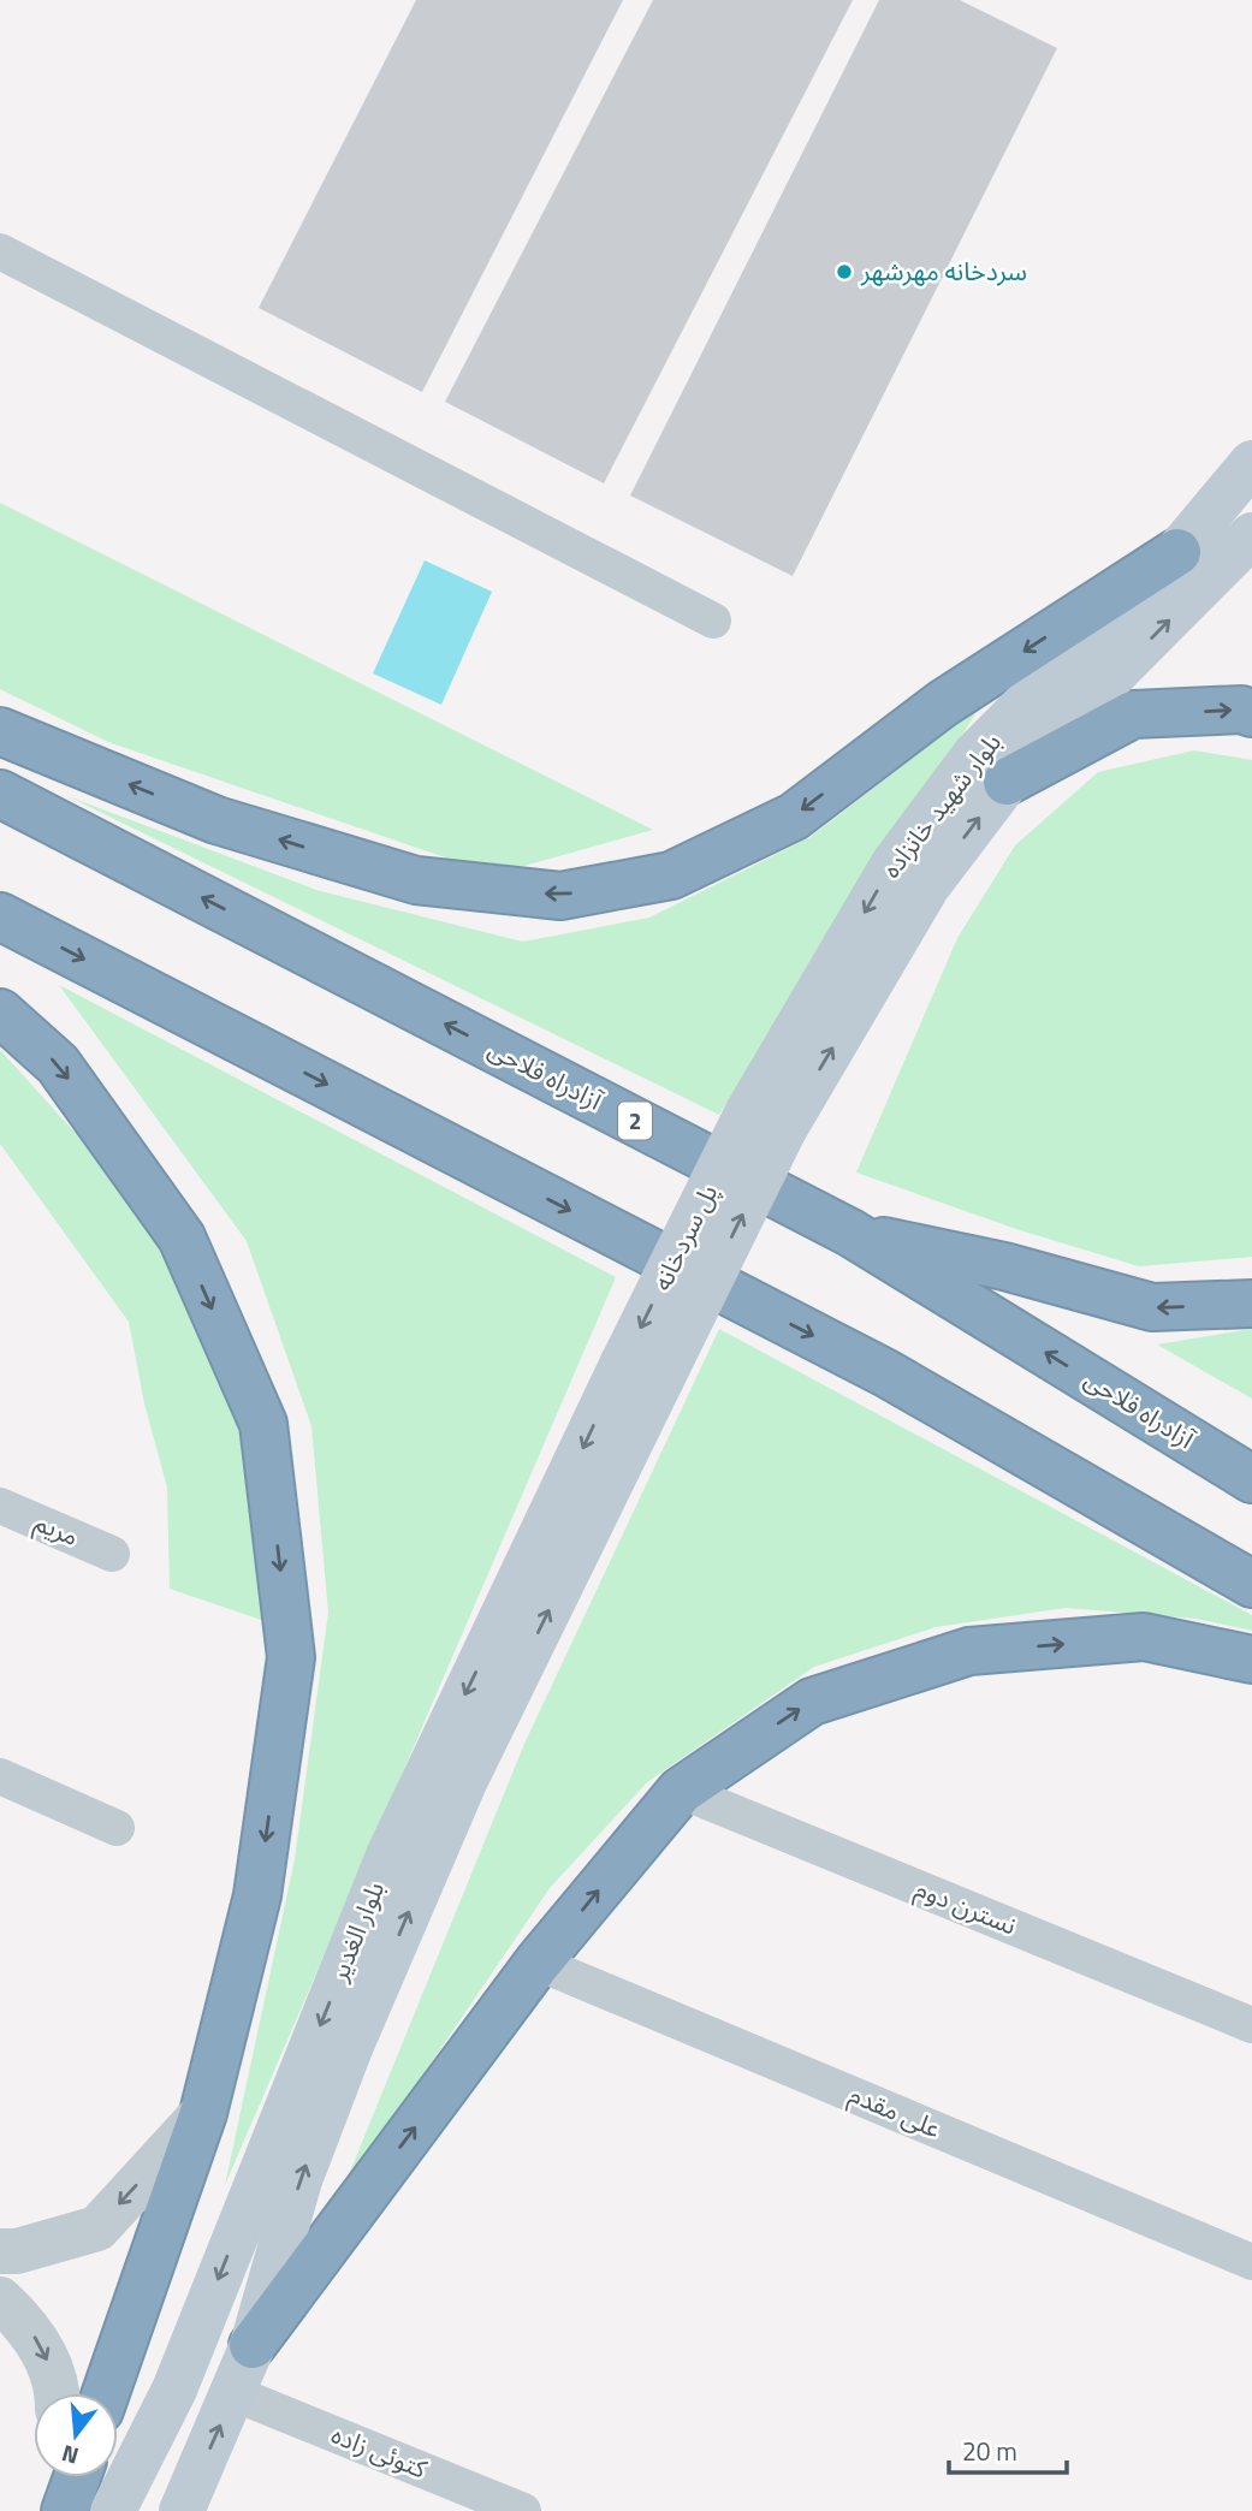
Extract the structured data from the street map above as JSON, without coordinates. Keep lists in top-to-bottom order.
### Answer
{
  "streets": {
    "highway": ["آزادراه فلاحی", "2"],
    "main road": ["بلوار شهید خانزاده", "پل سردخانه", "بلوار الغدیر"],
    "street": [
      "مریم",
      "نسترن دوم",
      "علی مقدم",
      "کتوئی‌ زاده"
    ]
  },
  "crossings": [
    ["بلوار شهید خانزاده", "پل سردخانه"],
    ["پل سردخانه", "بلوار الغدیر"],
    ["بلوار الغدیر", "کتوئی‌ زاده"]
  ],
  "places": ["سردخانه مهرشهر"],
  "scale_bar": "20 m",
  "north": "bottom"
}
